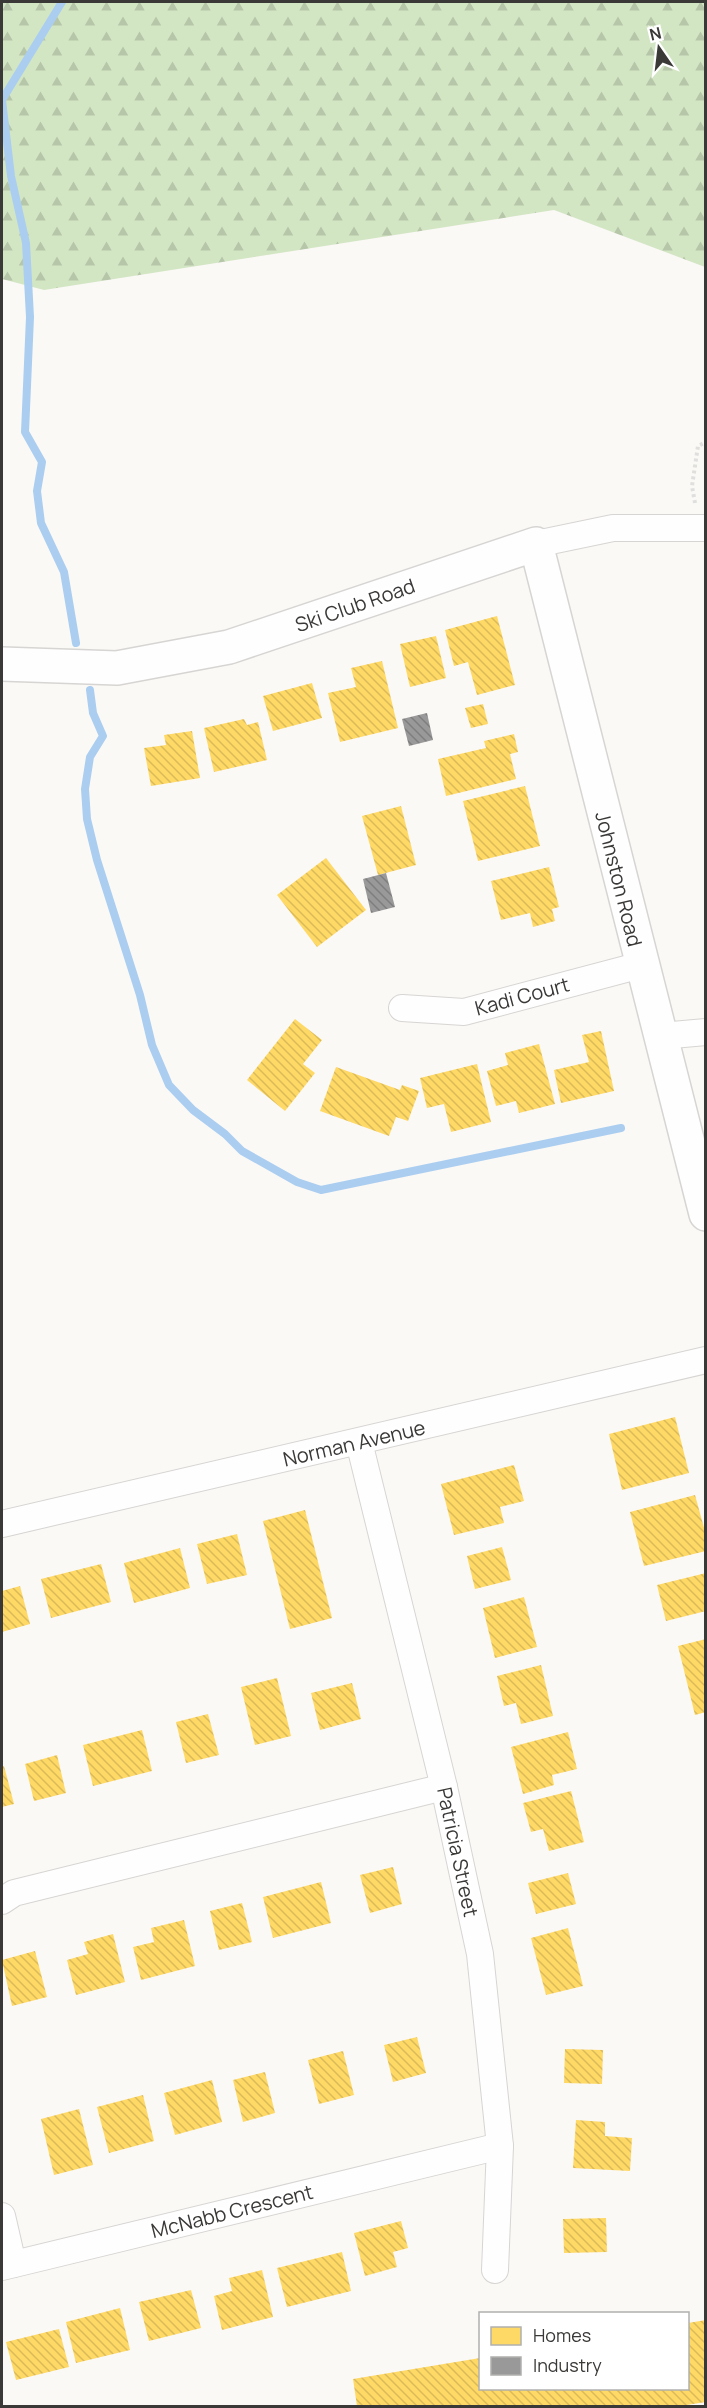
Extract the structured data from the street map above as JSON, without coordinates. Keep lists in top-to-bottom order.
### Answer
{
  "streets": {
    "street": [
      "Ski Club Road",
      "Johnston Road",
      "Kadi Court",
      "Norman Avenue",
      "Patricia Street",
      "McNabb Crescent"
    ]
  },
  "crossings": [
    ["Ski Club Road", "Johnston Road"],
    ["Johnston Road", "Kadi Court"],
    ["Norman Avenue", "Patricia Street"],
    ["Patricia Street", "McNabb Crescent"]
  ],
  "legend": ["Homes", "Industry"],
  "north": "top"
}
